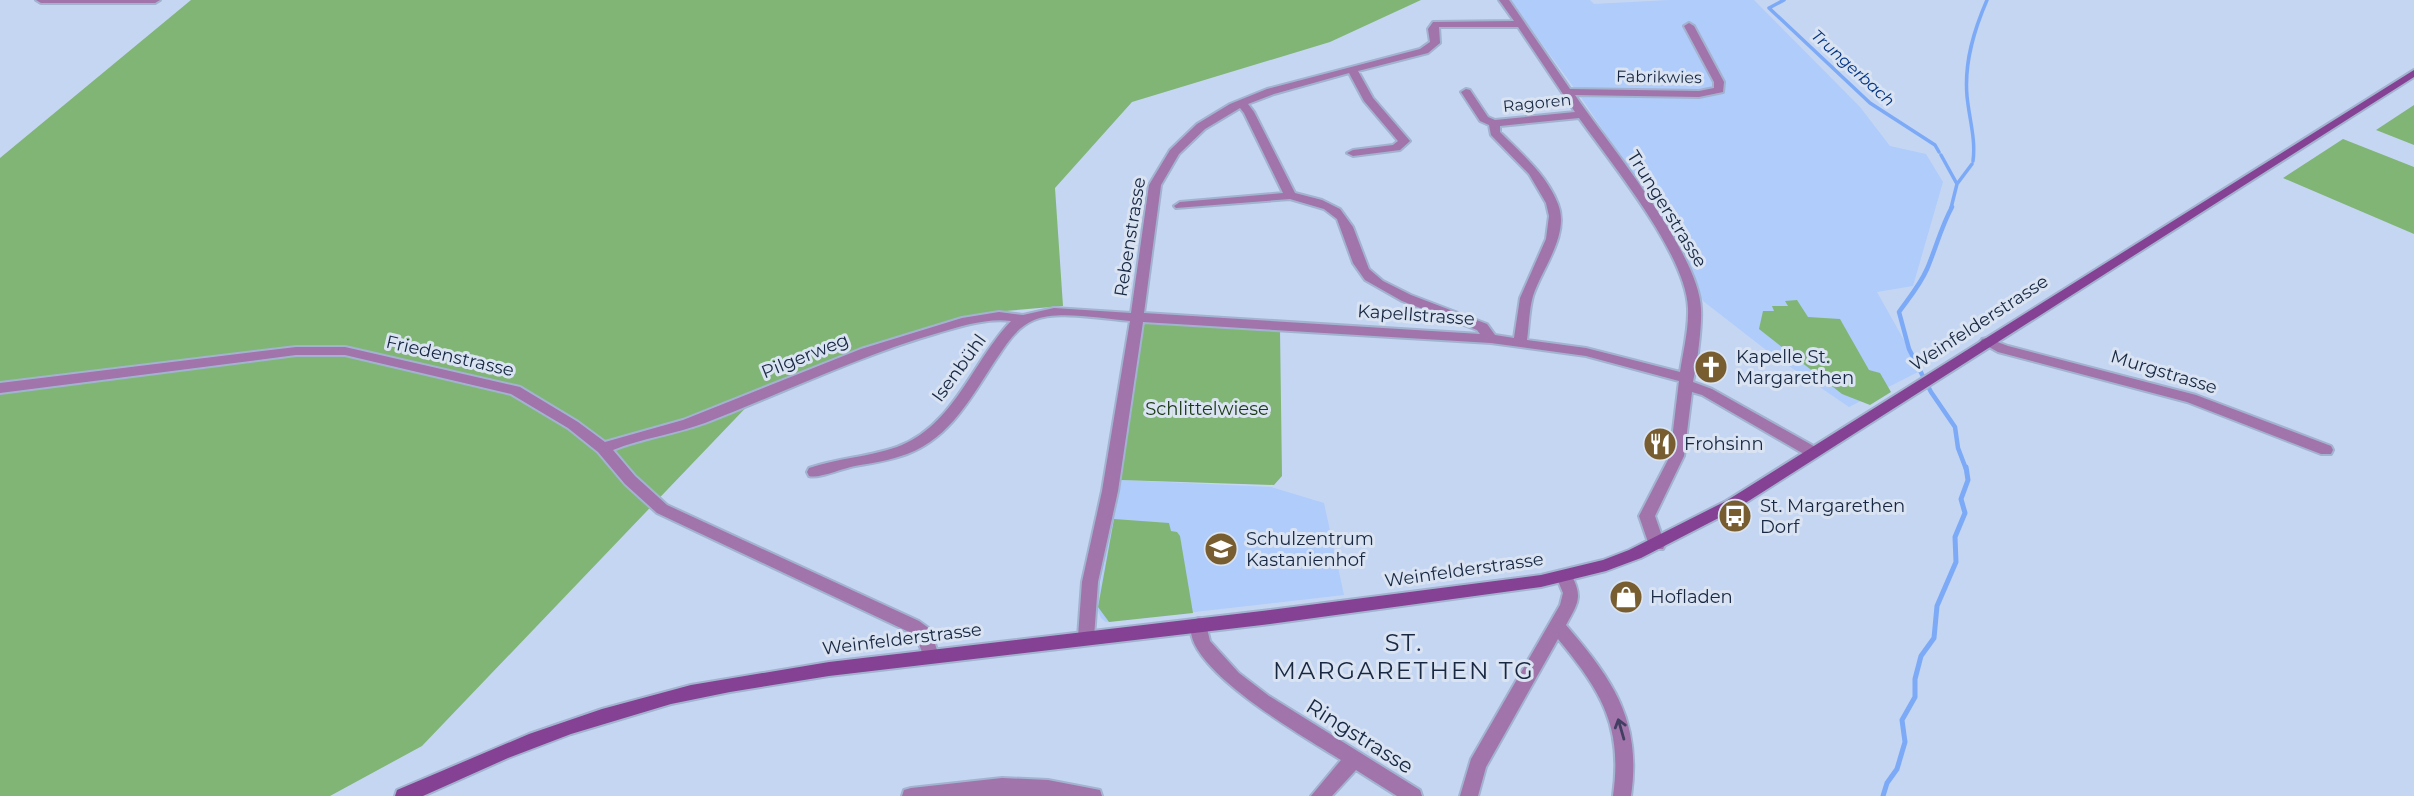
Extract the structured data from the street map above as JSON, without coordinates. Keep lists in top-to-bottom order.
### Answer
{
  "streets": {
    "main road": ["Weinfelderstrasse"],
    "street": [
      "Fabrikwies",
      "Ragoren",
      "Trungerstrasse",
      "Rebenstrasse",
      "Kapellstrasse",
      "Friedenstrasse",
      "Pilgerweg",
      "Isenbühl",
      "Murgstrasse",
      "Ringstrasse"
    ]
  },
  "crossings": [
    ["Fabrikwies", "Trungerstrasse"],
    ["Ragoren", "Trungerstrasse"],
    ["Ragoren", "Kapellstrasse"],
    ["Trungerstrasse", "Rebenstrasse"],
    ["Trungerstrasse", "Kapellstrasse"],
    ["Trungerstrasse", "Weinfelderstrasse"],
    ["Rebenstrasse", "Kapellstrasse"],
    ["Rebenstrasse", "Weinfelderstrasse"],
    ["Kapellstrasse", "Weinfelderstrasse"],
    ["Weinfelderstrasse", "Friedenstrasse"],
    ["Weinfelderstrasse", "Murgstrasse"],
    ["Weinfelderstrasse", "Ringstrasse"],
    ["Friedenstrasse", "Pilgerweg"],
    ["Pilgerweg", "Isenbühl"]
  ],
  "districts": ["ST. MARGARETHEN TG"],
  "water": ["Trungerbach"],
  "parks": ["Schlittelwiese"],
  "places": {
    "church": ["Kapelle St. Margarethen"],
    "restaurant": ["Frohsinn"],
    "bus stop": ["St. Margarethen Dorf"],
    "school or university": ["Schulzentrum Kastanienhof"],
    "shop": ["Hofladen"]
  }
}
